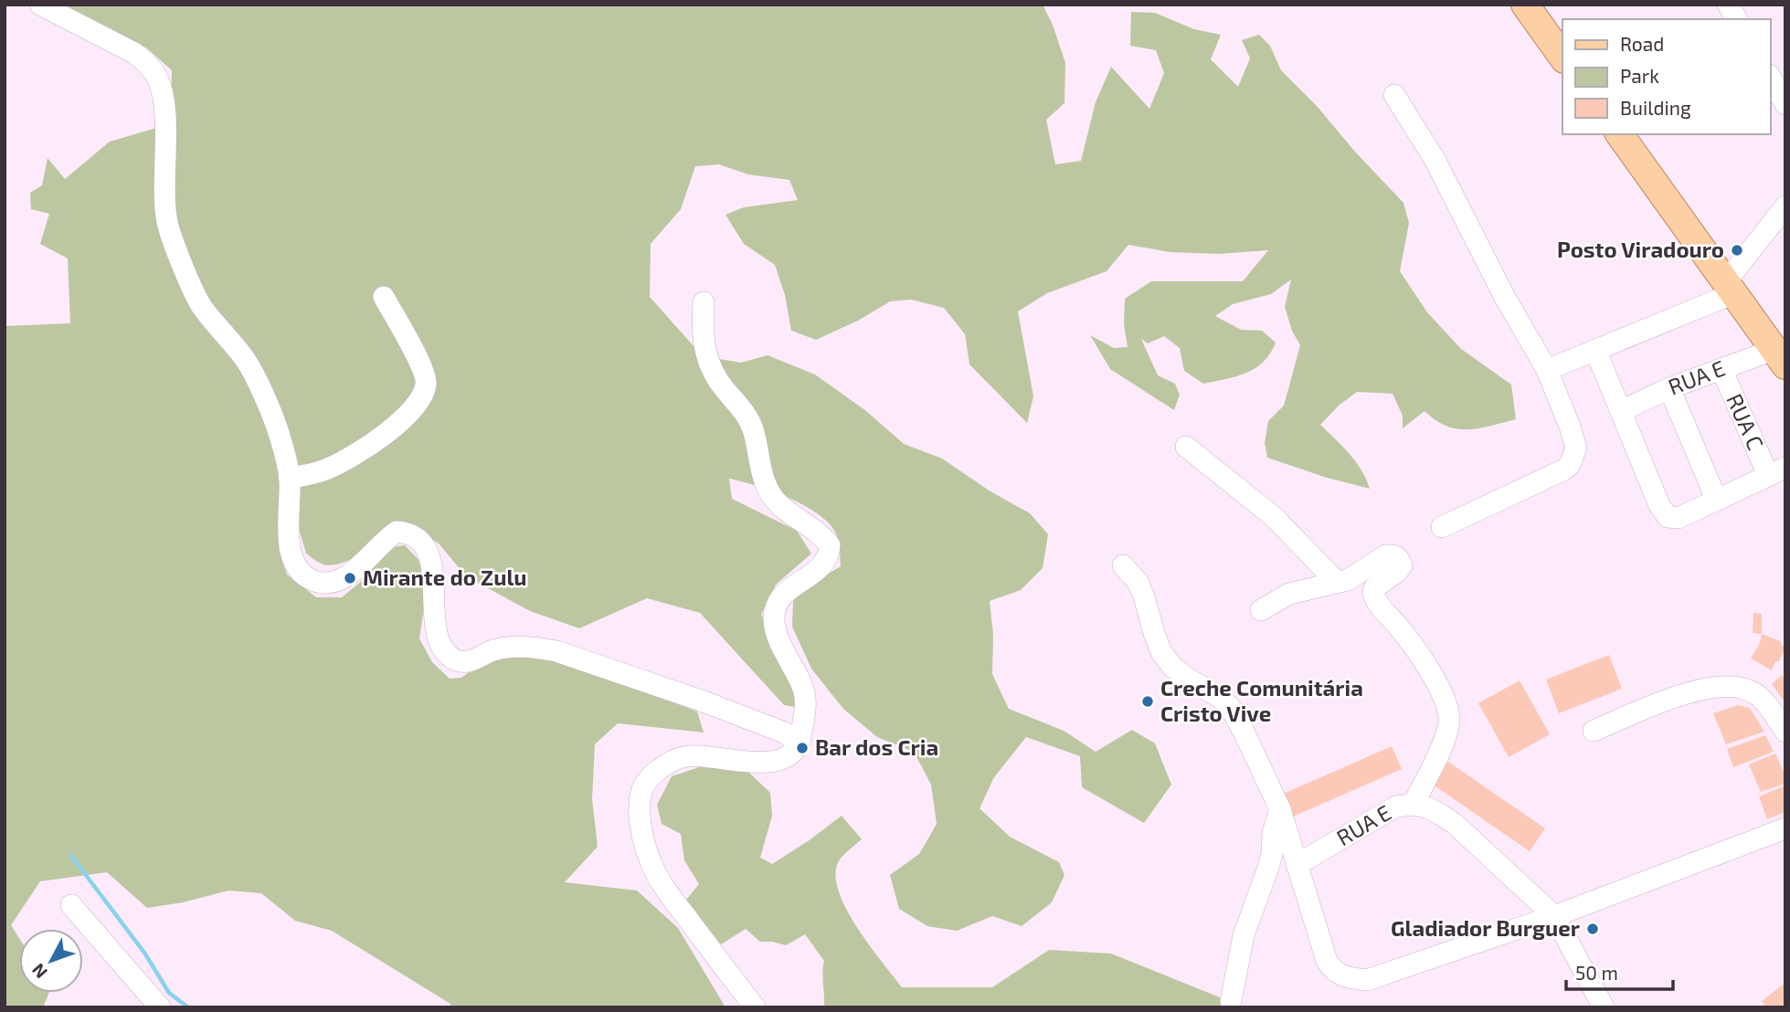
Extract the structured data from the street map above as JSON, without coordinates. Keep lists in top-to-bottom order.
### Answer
{
  "streets": {
    "street": ["RUA E", "RUA C"]
  },
  "crossings": [
    ["RUA E", "RUA C"]
  ],
  "places": [
    "Posto Viradouro",
    "Mirante do Zulu",
    "Creche Comunitária Cristo Vive",
    "Bar dos Cria",
    "Gladiador Burguer"
  ],
  "legend": ["Road", "Park", "Building"],
  "scale_bar": "50 m",
  "north": "bottom left"
}
